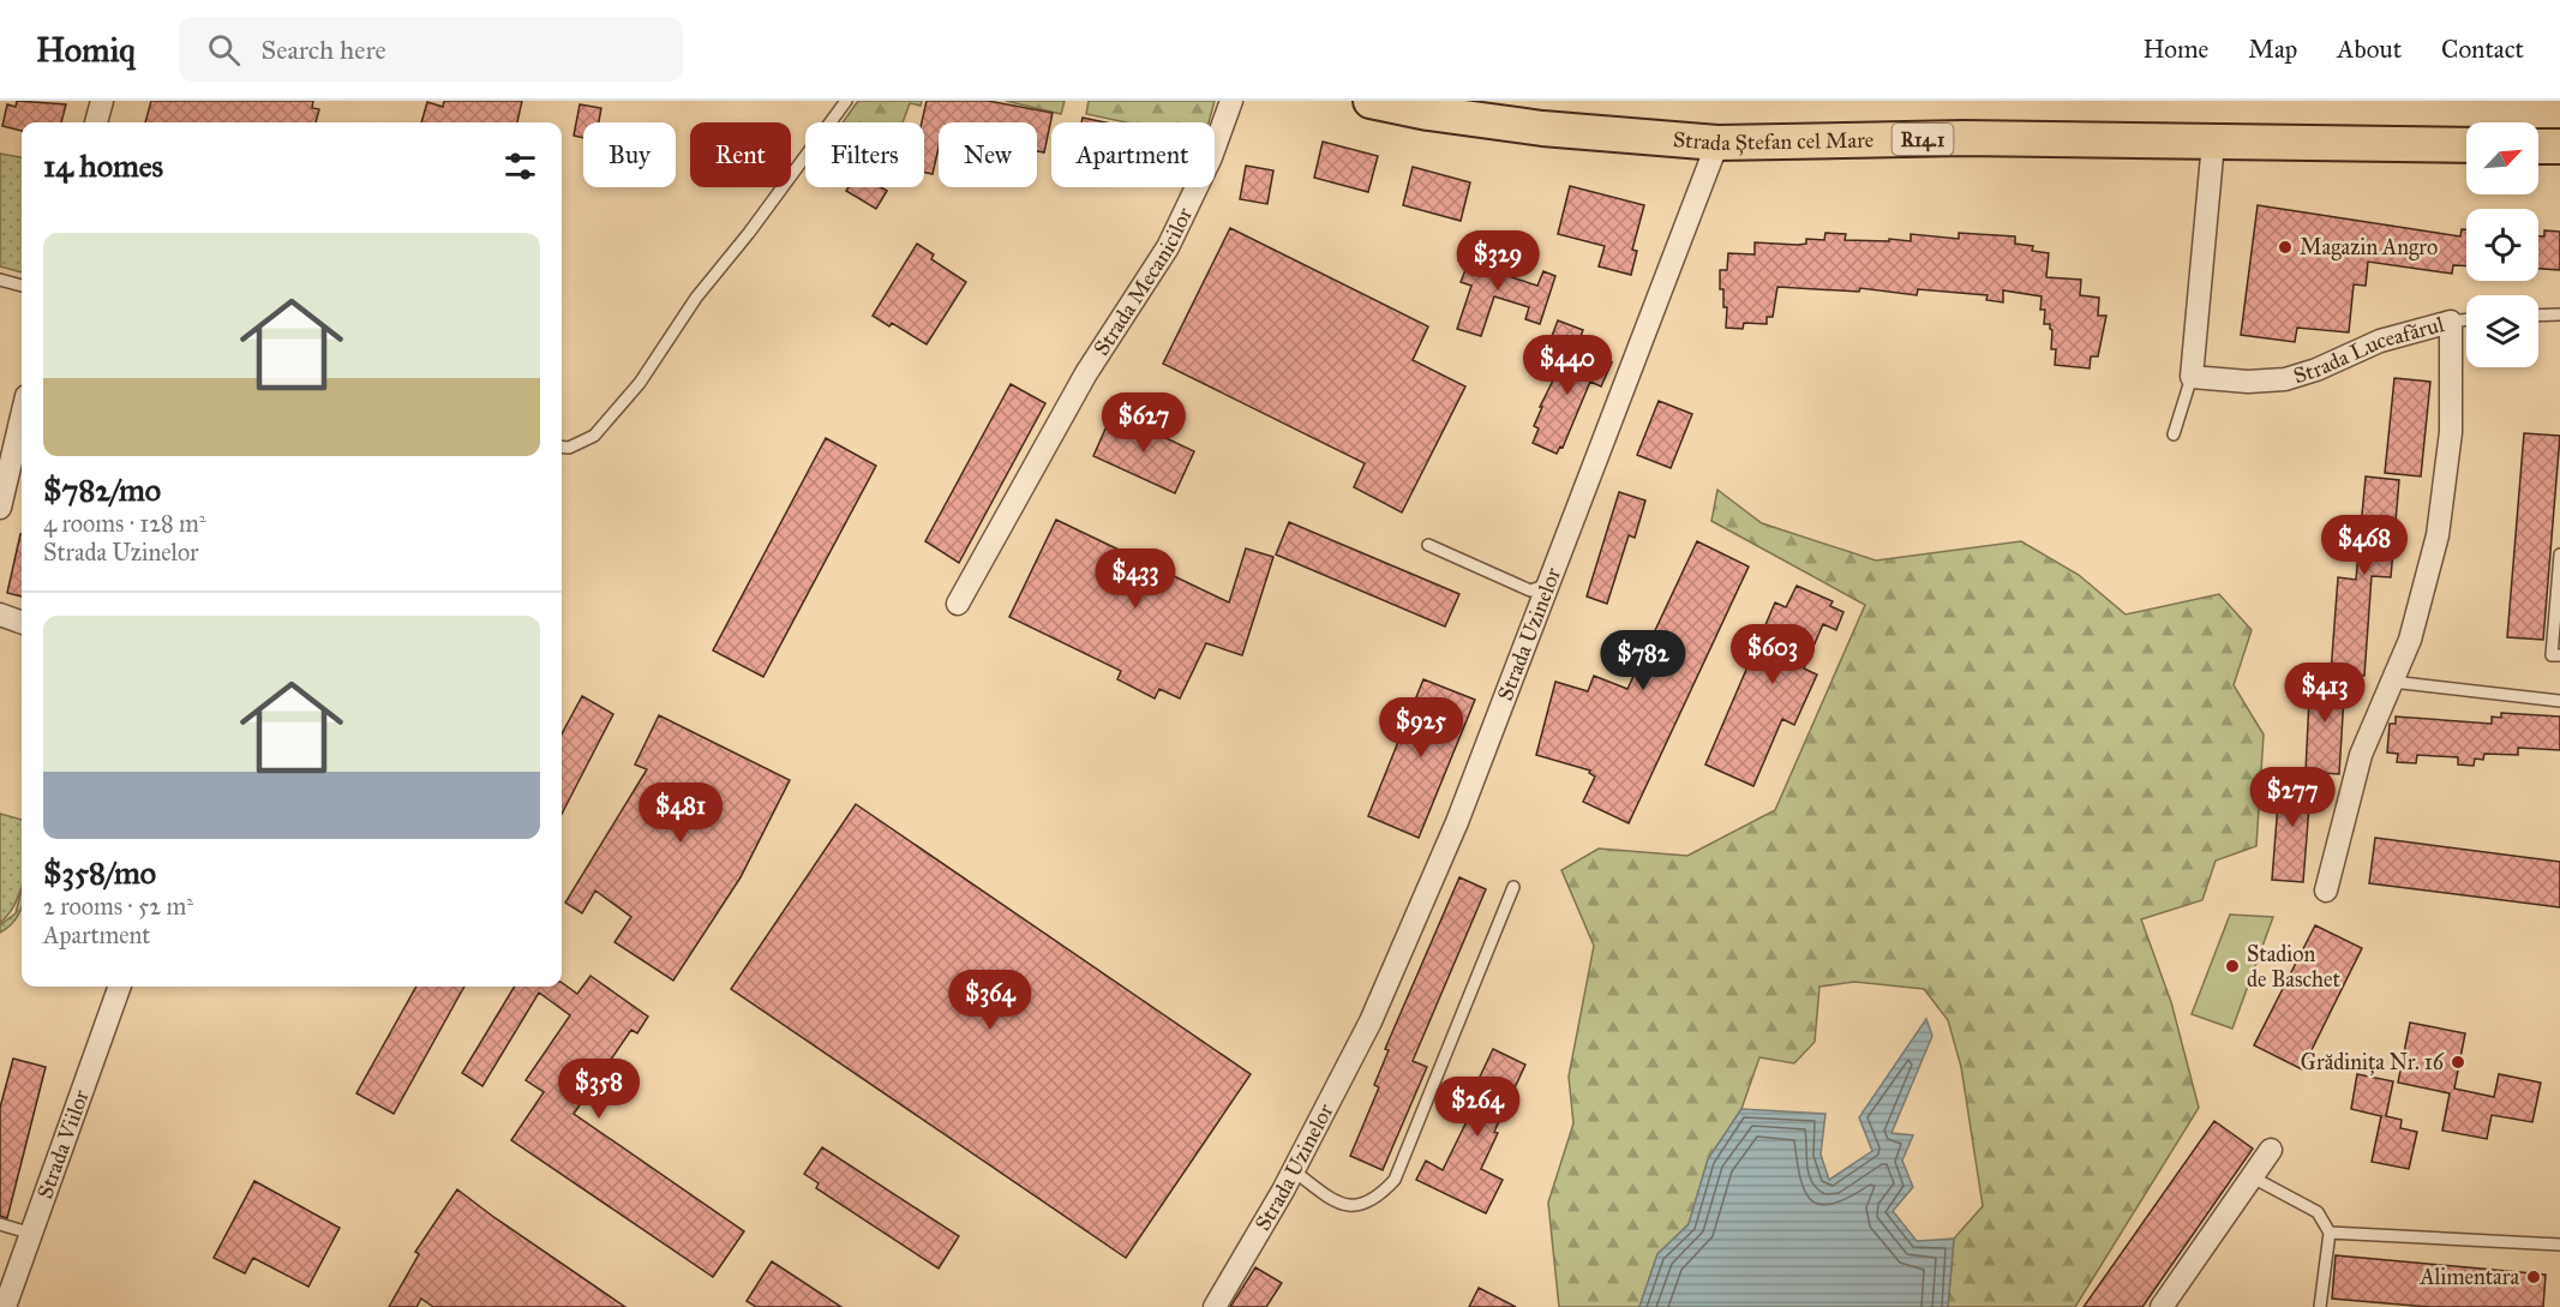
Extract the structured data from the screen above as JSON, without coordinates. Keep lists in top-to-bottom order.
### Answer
{
  "streets": {
    "main road": ["Strada Ștefan cel Mare", "R14.1"],
    "street": [
      "Strada Mecanicilor",
      "Strada Luceafărul",
      "Strada Uzinelor",
      "Strada Viilor"
    ]
  },
  "crossings": [
    ["Strada Ștefan cel Mare", "R14.1"],
    ["Strada Ștefan cel Mare", "Strada Uzinelor"]
  ],
  "places": [
    "Magazin Angro",
    "Stadion de Baschet",
    "Grădinița Nr. 16",
    "Alimentara"
  ],
  "north": "top right",
  "page": {
    "header": "Homiq",
    "search": "Search here",
    "nav": [
      "Home",
      "Map",
      "About",
      "Contact"
    ],
    "chip": [
      "Buy",
      "Rent",
      "Filters",
      "New",
      "Apartment"
    ],
    "heading": "14 homes",
    "list": [
      {
        "name": "$782/mo",
        "note": "4 rooms · 128 m² · Strada Uzinelor"
      },
      {
        "name": "$358/mo",
        "note": "2 rooms · 52 m² · Apartment"
      }
    ],
    "price": [
      "$329",
      "$440",
      "$627",
      "$468",
      "$433",
      "$603",
      "$782",
      "$413",
      "$925",
      "$277",
      "$481",
      "$364",
      "$358",
      "$264"
    ]
  }
}
